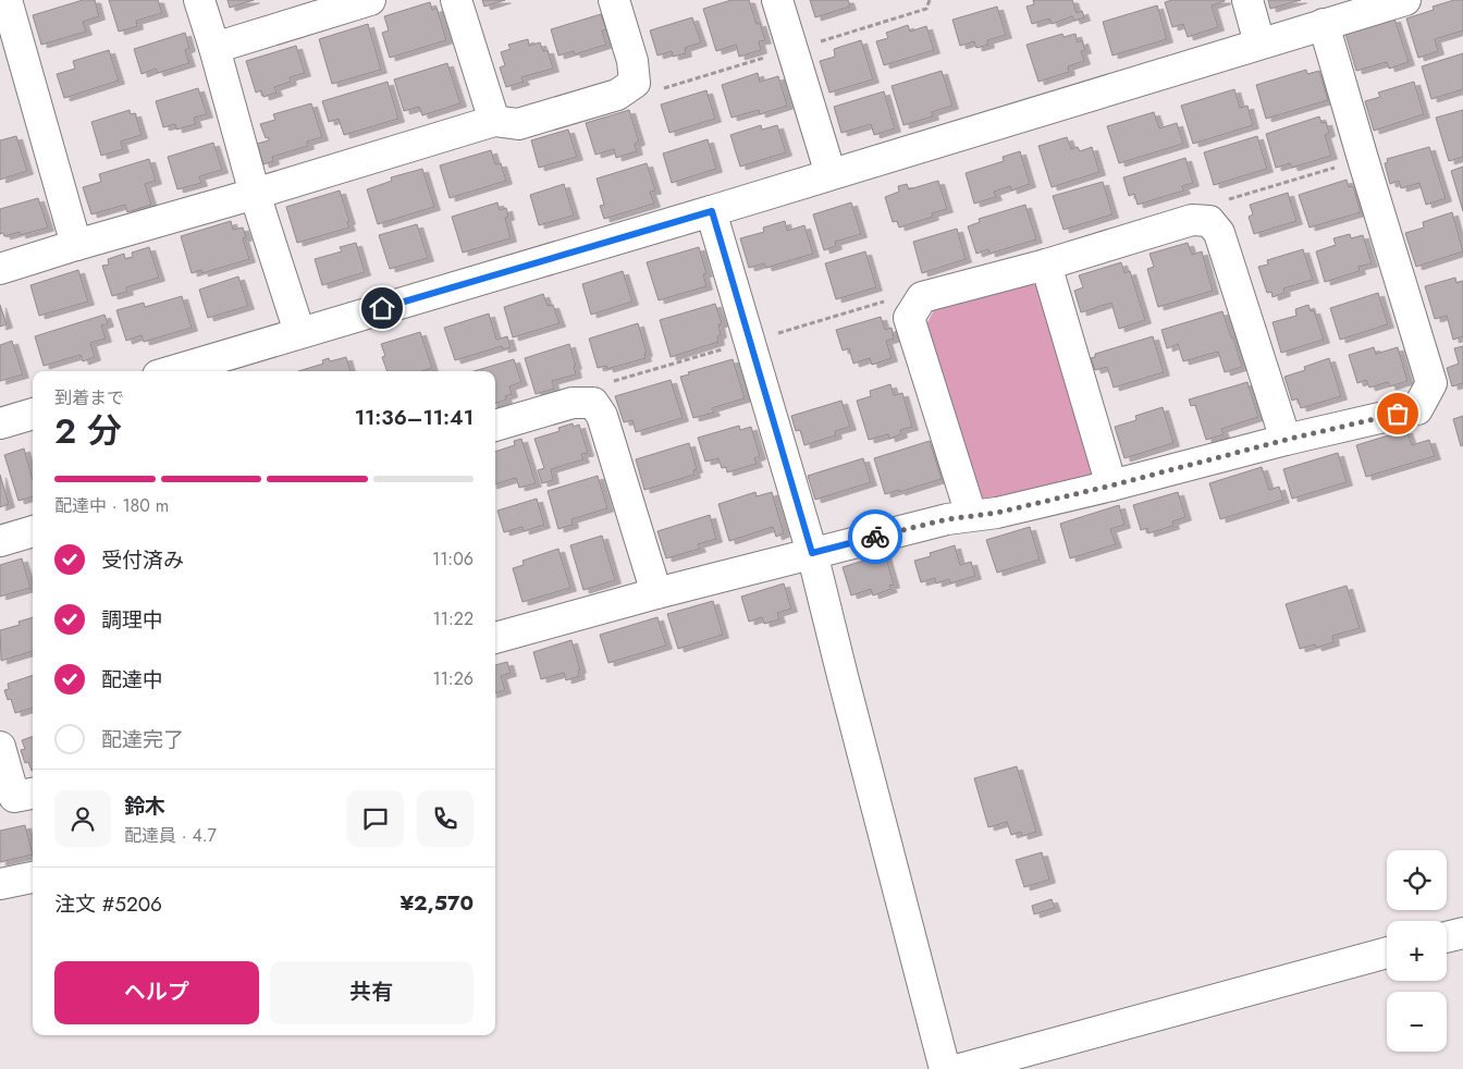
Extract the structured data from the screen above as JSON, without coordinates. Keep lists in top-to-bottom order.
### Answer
{
  "page": {
    "heading": ["2 分", "到着まで", "11:36–11:41"],
    "panel": [
      "鈴木",
      "配達員 · 4.7",
      "注文 #5206",
      "¥2,570"
    ],
    "bar": "配達中 · 180 m",
    "list": [
      ["受付済み", "11:06"],
      ["調理中", "11:22"],
      ["配達中", "11:26"],
      "配達完了"
    ],
    "map_buttons": ["+", "−"],
    "buttons": ["ヘルプ", "共有"]
  }
}
